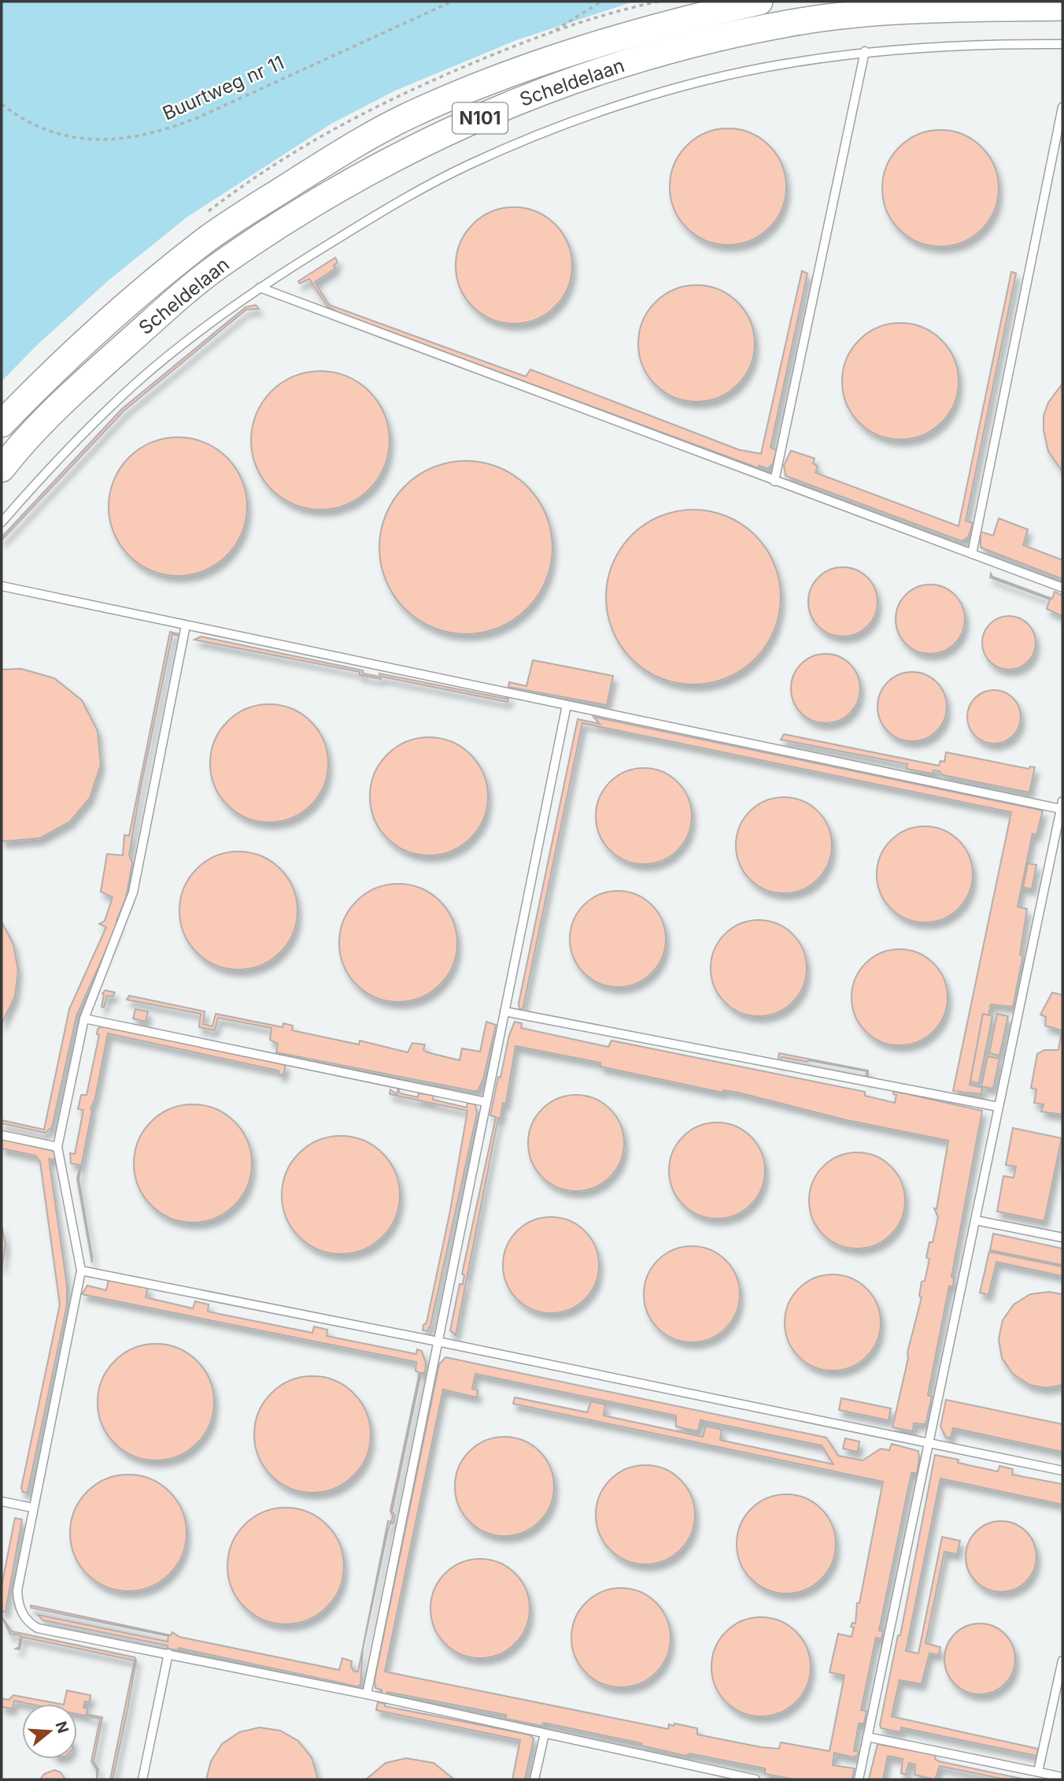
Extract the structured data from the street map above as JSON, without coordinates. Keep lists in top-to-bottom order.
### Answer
{
  "streets": {
    "main road": ["Scheldelaan", "N101"],
    "path": ["Buurtweg nr 11"]
  },
  "north": "right"
}
